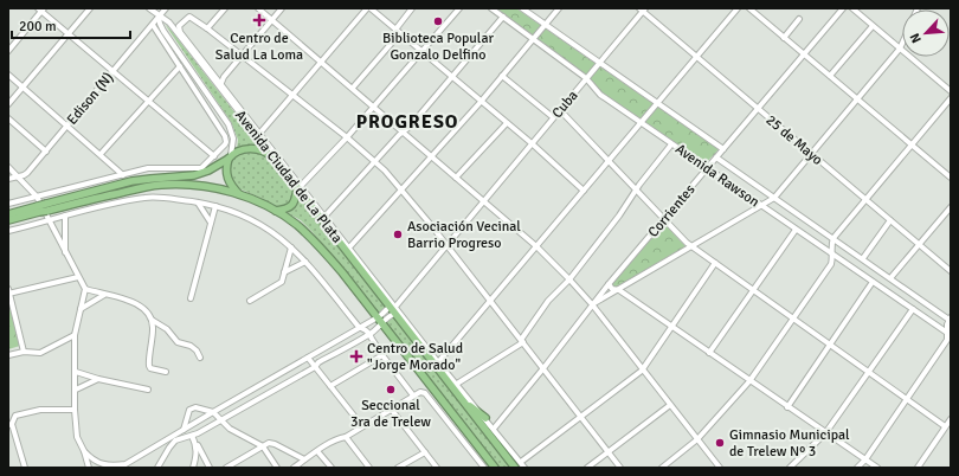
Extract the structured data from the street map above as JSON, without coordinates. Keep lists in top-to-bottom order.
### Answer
{
  "streets": {
    "highway": ["Avenida Ciudad de La Plata"],
    "street": [
      "Edison (N)",
      "Cuba",
      "25 de Mayo",
      "Avenida Rawson",
      "Corrientes"
    ]
  },
  "crossings": [
    ["Edison (N)", "Avenida Ciudad de La Plata"],
    ["Cuba", "25 de Mayo"],
    ["Cuba", "Avenida Rawson"],
    ["Cuba", "Avenida Ciudad de La Plata"],
    ["25 de Mayo", "Corrientes"],
    ["Avenida Rawson", "Corrientes"],
    ["Avenida Ciudad de La Plata", "Corrientes"]
  ],
  "districts": ["PROGRESO"],
  "places": {
    "health": ["Centro de Salud La Loma", "Centro de Salud \"Jorge Morado\""],
    "other": [
      "Biblioteca Popular Gonzalo Delfino",
      "Asociación Vecinal Barrio Progreso",
      "Seccional 3ra de Trelew",
      "Gimnasio Municipal de Trelew Nº 3"
    ]
  },
  "scale_bar": "200 m",
  "north": "bottom left"
}
